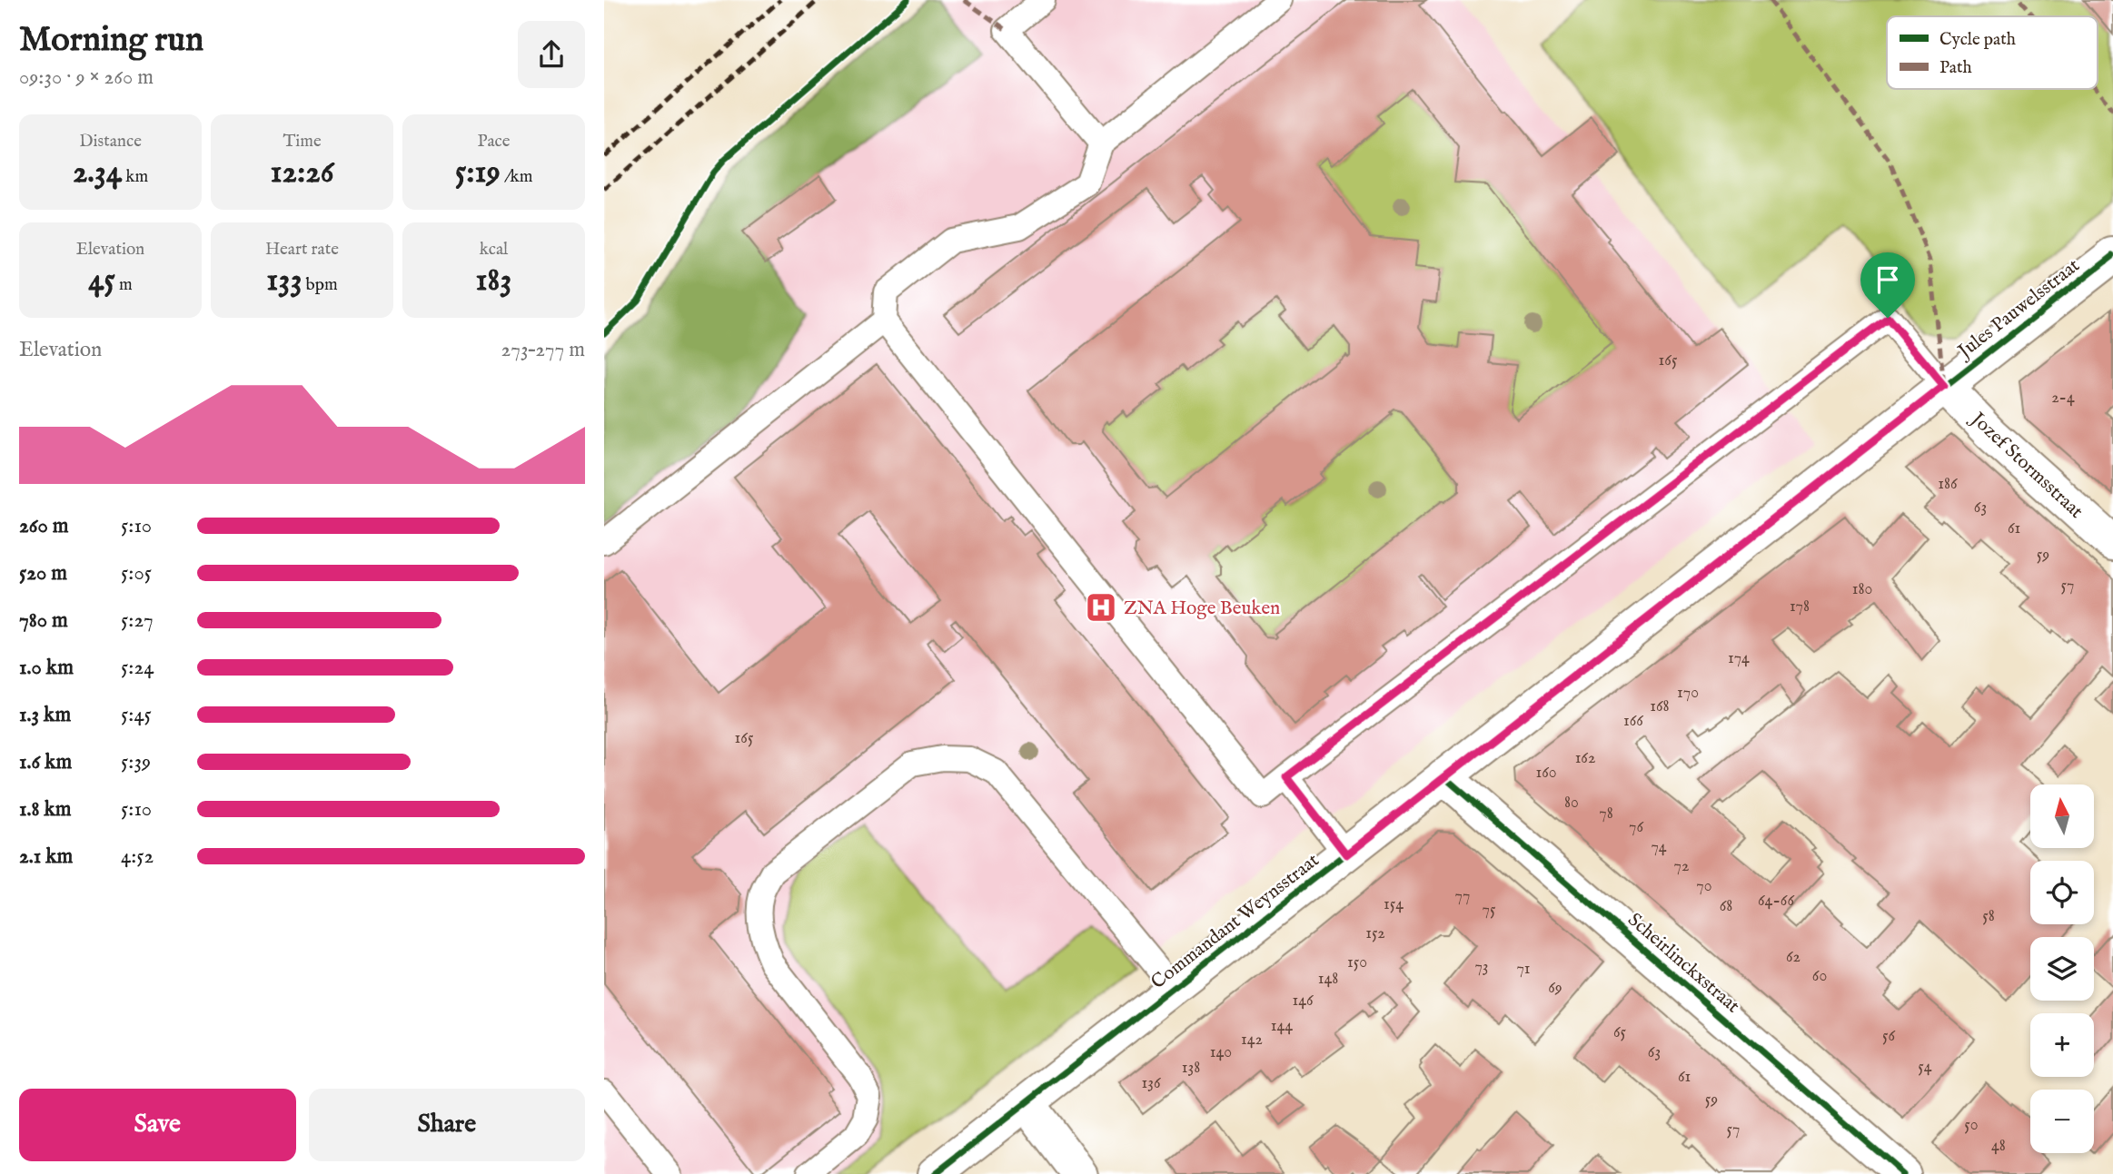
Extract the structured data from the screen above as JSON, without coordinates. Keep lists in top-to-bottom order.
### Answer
{
  "streets": {
    "street": [
      "Jules Pauwelsstraat",
      "Jozef Stormsstraat",
      "Commandant Weynsstraat",
      "Scheirlinckxstraat"
    ]
  },
  "crossings": [
    ["Jules Pauwelsstraat", "Jozef Stormsstraat"],
    ["Jules Pauwelsstraat", "Commandant Weynsstraat"],
    ["Jozef Stormsstraat", "Commandant Weynsstraat"],
    ["Commandant Weynsstraat", "Scheirlinckxstraat"]
  ],
  "places": {
    "hospital": ["ZNA Hoge Beuken"]
  },
  "house_numbers": [
    "165",
    "2-4",
    "186",
    "63",
    "61",
    "59",
    "57",
    "180",
    "178",
    "174",
    "170",
    "168",
    "166",
    "165",
    "162",
    "160",
    "80",
    "78",
    "76",
    "74",
    "72",
    "70",
    "77",
    "64-66",
    "154",
    "68",
    "75",
    "58",
    "152",
    "62",
    "150",
    "73",
    "71",
    "60",
    "148",
    "69",
    "146",
    "144",
    "65",
    "56",
    "142",
    "140",
    "63",
    "54",
    "138",
    "61",
    "136",
    "59",
    "50",
    "57",
    "48"
  ],
  "legend": ["Cycle path", "Path"],
  "north": "top",
  "page": {
    "heading": ["Morning run", "09:30 · 9 × 260 m"],
    "stats": [
      ["Distance", "2.34 km"],
      ["Time", "12:26"],
      ["Pace", "5:19 /km"],
      ["Elevation", "45 m"],
      ["Heart rate", "133 bpm"],
      ["kcal", "183"]
    ],
    "chart": ["Elevation", "273–277 m"],
    "list": [
      {
        "name": "260 m",
        "note": "5:10"
      },
      {
        "name": "520 m",
        "note": "5:05"
      },
      {
        "name": "780 m",
        "note": "5:27"
      },
      {
        "name": "1.0 km",
        "note": "5:24"
      },
      {
        "name": "1.3 km",
        "note": "5:45"
      },
      {
        "name": "1.6 km",
        "note": "5:39"
      },
      {
        "name": "1.8 km",
        "note": "5:10"
      },
      {
        "name": "2.1 km",
        "note": "4:52"
      }
    ],
    "map_buttons": ["+", "−"],
    "buttons": ["Save", "Share"]
  }
}
